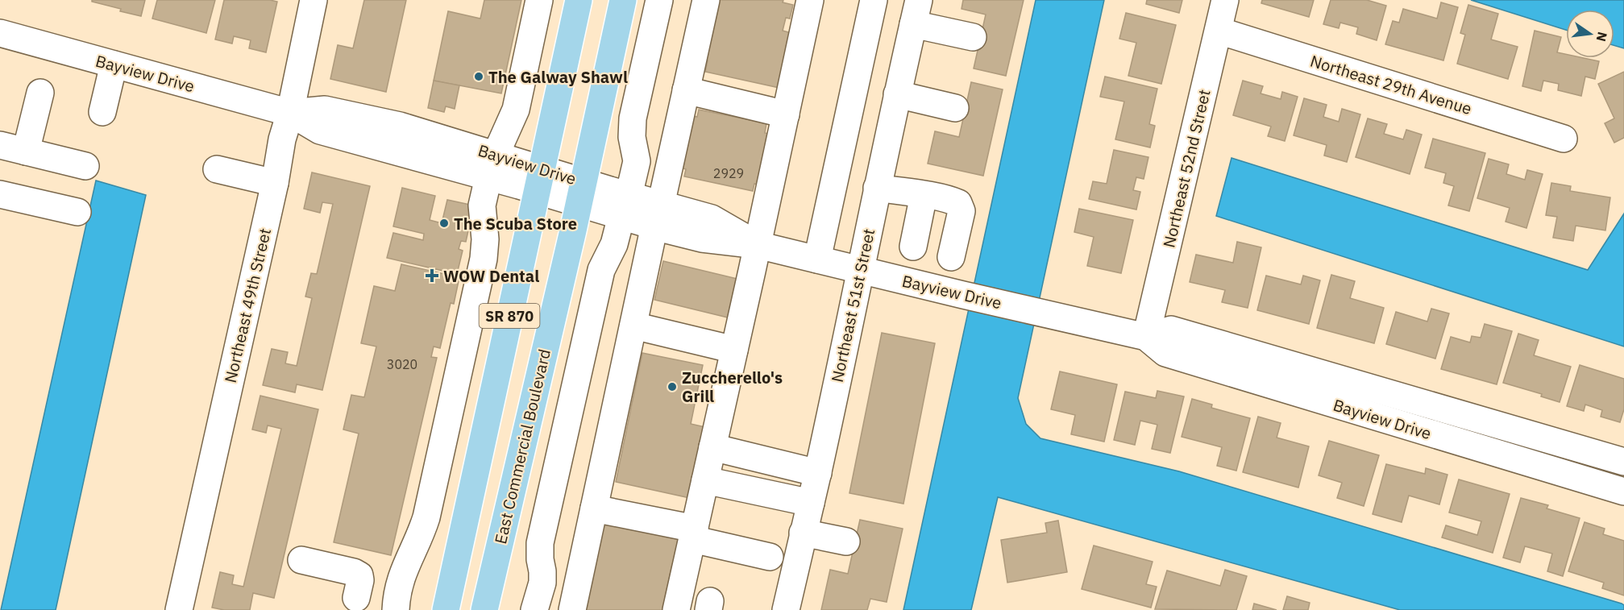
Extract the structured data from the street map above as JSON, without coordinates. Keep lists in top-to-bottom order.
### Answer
{
  "streets": {
    "main road": ["SR 870", "East Commercial Boulevard"],
    "street": [
      "Bayview Drive",
      "Northeast 29th Avenue",
      "Northeast 52nd Street",
      "Northeast 49th Street",
      "Northeast 51st Street"
    ]
  },
  "crossings": [
    ["Bayview Drive", "Northeast 52nd Street"],
    ["Bayview Drive", "Northeast 49th Street"],
    ["Bayview Drive", "Northeast 51st Street"],
    ["Bayview Drive", "SR 870"],
    ["Bayview Drive", "East Commercial Boulevard"],
    ["Northeast 29th Avenue", "Northeast 52nd Street"]
  ],
  "places": {
    "other": ["The Galway Shawl", "The Scuba Store", "Zuccherello's Grill"],
    "health": ["WOW Dental"]
  },
  "house_numbers": ["2929", "3020"],
  "north": "right"
}
